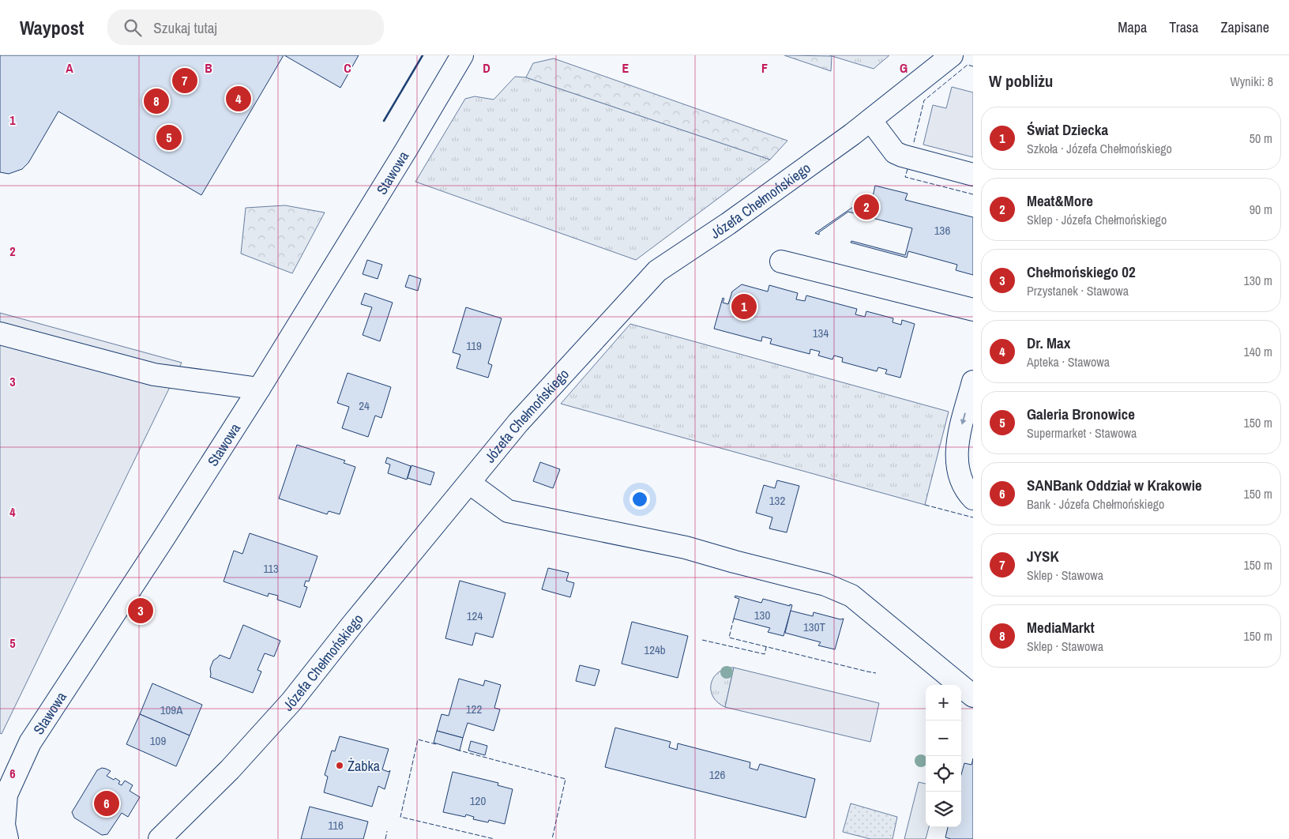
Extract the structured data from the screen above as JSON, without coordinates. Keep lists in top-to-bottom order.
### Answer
{
  "streets": {
    "street": ["Stawowa", "Józefa Chełmońskiego"]
  },
  "places": ["Żabka"],
  "house_numbers": [
    "136",
    "134",
    "119",
    "24",
    "132",
    "113",
    "130",
    "124",
    "130T",
    "124b",
    "122",
    "109A",
    "109",
    "126",
    "120",
    "116"
  ],
  "page": {
    "header": "Waypost",
    "search": "Szukaj tutaj",
    "nav": ["Mapa", "Trasa", "Zapisane"],
    "heading": ["W pobliżu", "Wyniki: 8"],
    "pins": [
      "7",
      "4",
      "8",
      "5",
      "2",
      "1",
      "3",
      "6"
    ],
    "list": [
      {
        "mark": "1",
        "name": "Świat Dziecka",
        "note": "Szkoła · Józefa Chełmońskiego",
        "value": "50 m"
      },
      {
        "mark": "2",
        "name": "Meat&More",
        "note": "Sklep · Józefa Chełmońskiego",
        "value": "90 m"
      },
      {
        "mark": "3",
        "name": "Chełmońskiego 02",
        "note": "Przystanek · Stawowa",
        "value": "130 m"
      },
      {
        "mark": "4",
        "name": "Dr. Max",
        "note": "Apteka · Stawowa",
        "value": "140 m"
      },
      {
        "mark": "5",
        "name": "Galeria Bronowice",
        "note": "Supermarket · Stawowa",
        "value": "150 m"
      },
      {
        "mark": "6",
        "name": "SANBank Oddział w Krakowie",
        "note": "Bank · Józefa Chełmońskiego",
        "value": "150 m"
      },
      {
        "mark": "7",
        "name": "JYSK",
        "note": "Sklep · Stawowa",
        "value": "150 m"
      },
      {
        "mark": "8",
        "name": "MediaMarkt",
        "note": "Sklep · Stawowa",
        "value": "150 m"
      }
    ],
    "map_buttons": ["+", "−"]
  },
  "grid": {
    "columns": [
      "A",
      "B",
      "C",
      "D",
      "E",
      "F",
      "G"
    ],
    "rows": [
      "1",
      "2",
      "3",
      "4",
      "5",
      "6"
    ]
  }
}
